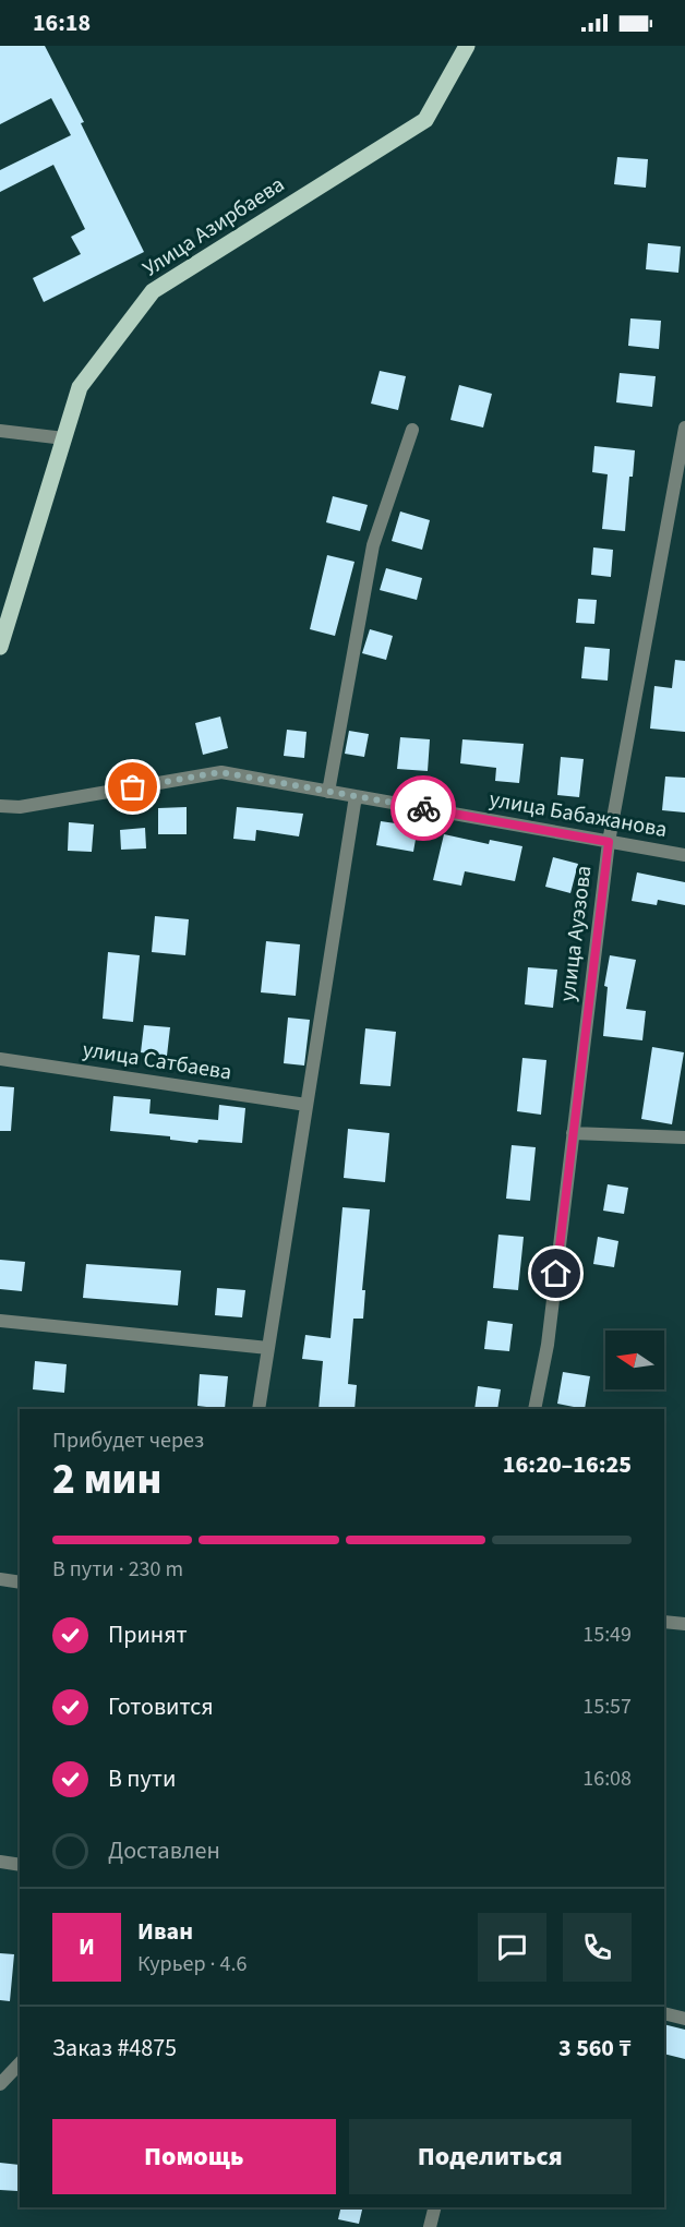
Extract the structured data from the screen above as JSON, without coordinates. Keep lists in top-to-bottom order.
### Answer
{
  "streets": {
    "main road": ["Улица Азирбаева"],
    "street": ["улица Бабажанова", "улица Ауэзова", "улица Сатбаева"]
  },
  "crossings": [
    ["улица Бабажанова", "улица Ауэзова"]
  ],
  "north": "left",
  "page": {
    "status": "16:18",
    "heading": ["2 мин", "Прибудет через", "16:20–16:25"],
    "panel": [
      "Иван",
      "Курьер · 4.6",
      "Заказ #4875",
      "3 560 ₸"
    ],
    "bar": "В пути · 230 m",
    "list": [
      ["Принят", "15:49"],
      ["Готовится", "15:57"],
      ["В пути", "16:08"],
      "Доставлен"
    ],
    "round": "И",
    "buttons": ["Помощь", "Поделиться"]
  }
}
